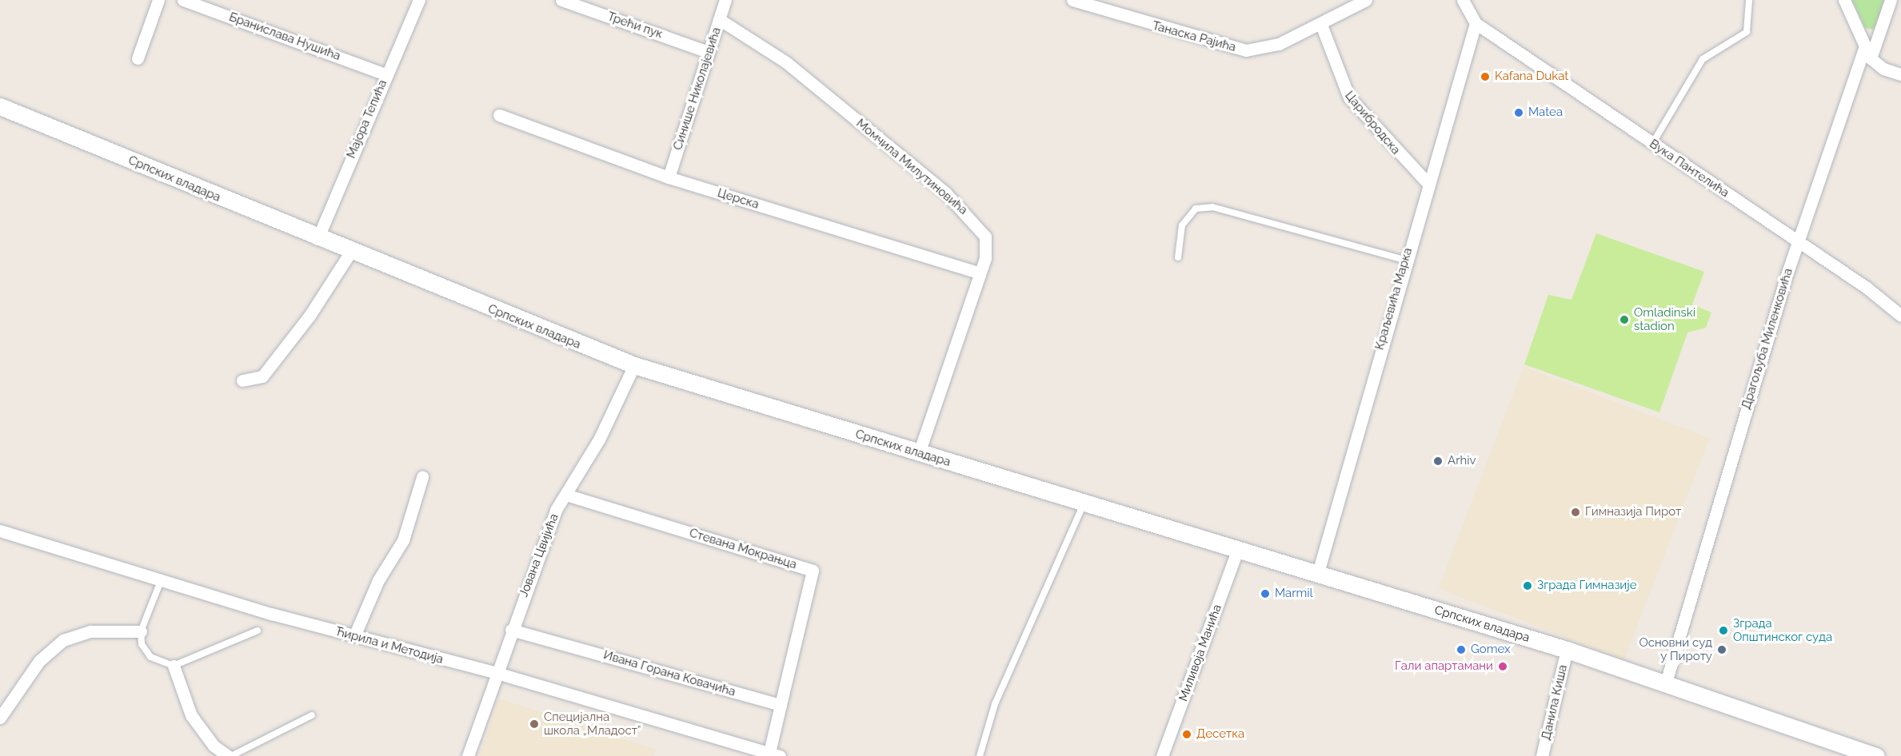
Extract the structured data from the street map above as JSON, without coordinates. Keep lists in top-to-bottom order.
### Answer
{
  "streets": {
    "main road": ["Српских владара"],
    "street": [
      "Трећи пук",
      "Бранислава Нушића",
      "Танаска Рајића",
      "Синише Николајевића",
      "Мајора Тепића",
      "Царибродска",
      "Момчила Милутиновића",
      "Вука Пантелића",
      "Церска",
      "Краљевића Марка",
      "Драгољуба Миленковића",
      "Стевана Мокрањца",
      "Јована Цвијића",
      "Ћирила и Методија",
      "Миливоја Манића",
      "Ивана Горана Ковачића",
      "Данила Киша"
    ]
  },
  "crossings": [
    ["Трећи пук", "Синише Николајевића"],
    ["Бранислава Нушића", "Мајора Тепића"],
    ["Танаска Рајића", "Царибродска"],
    ["Синише Николајевића", "Момчила Милутиновића"],
    ["Синише Николајевића", "Церска"],
    ["Мајора Тепића", "Српских владара"],
    ["Царибродска", "Краљевића Марка"],
    ["Момчила Милутиновића", "Српских владара"],
    ["Момчила Милутиновића", "Церска"],
    ["Вука Пантелића", "Краљевића Марка"],
    ["Вука Пантелића", "Драгољуба Миленковића"],
    ["Српских владара", "Краљевића Марка"],
    ["Српских владара", "Драгољуба Миленковића"],
    ["Српских владара", "Јована Цвијића"],
    ["Српских владара", "Миливоја Манића"],
    ["Српских владара", "Данила Киша"],
    ["Стевана Мокрањца", "Јована Цвијића"],
    ["Стевана Мокрањца", "Ивана Горана Ковачића"],
    ["Јована Цвијића", "Ћирила и Методија"],
    ["Јована Цвијића", "Ивана Горана Ковачића"]
  ],
  "places": [
    "Kafana Dukat",
    "Matea",
    "Omladinski stadion",
    "Arhiv",
    "Гимназија Пирот",
    "Зграда Гимназије",
    "Marmil",
    "Зграда Општинског суда",
    "Gomex",
    "Основни суд у Пироту",
    "Гали апартамани",
    "Специјална школа „Младост”",
    "Десетка"
  ]
}
